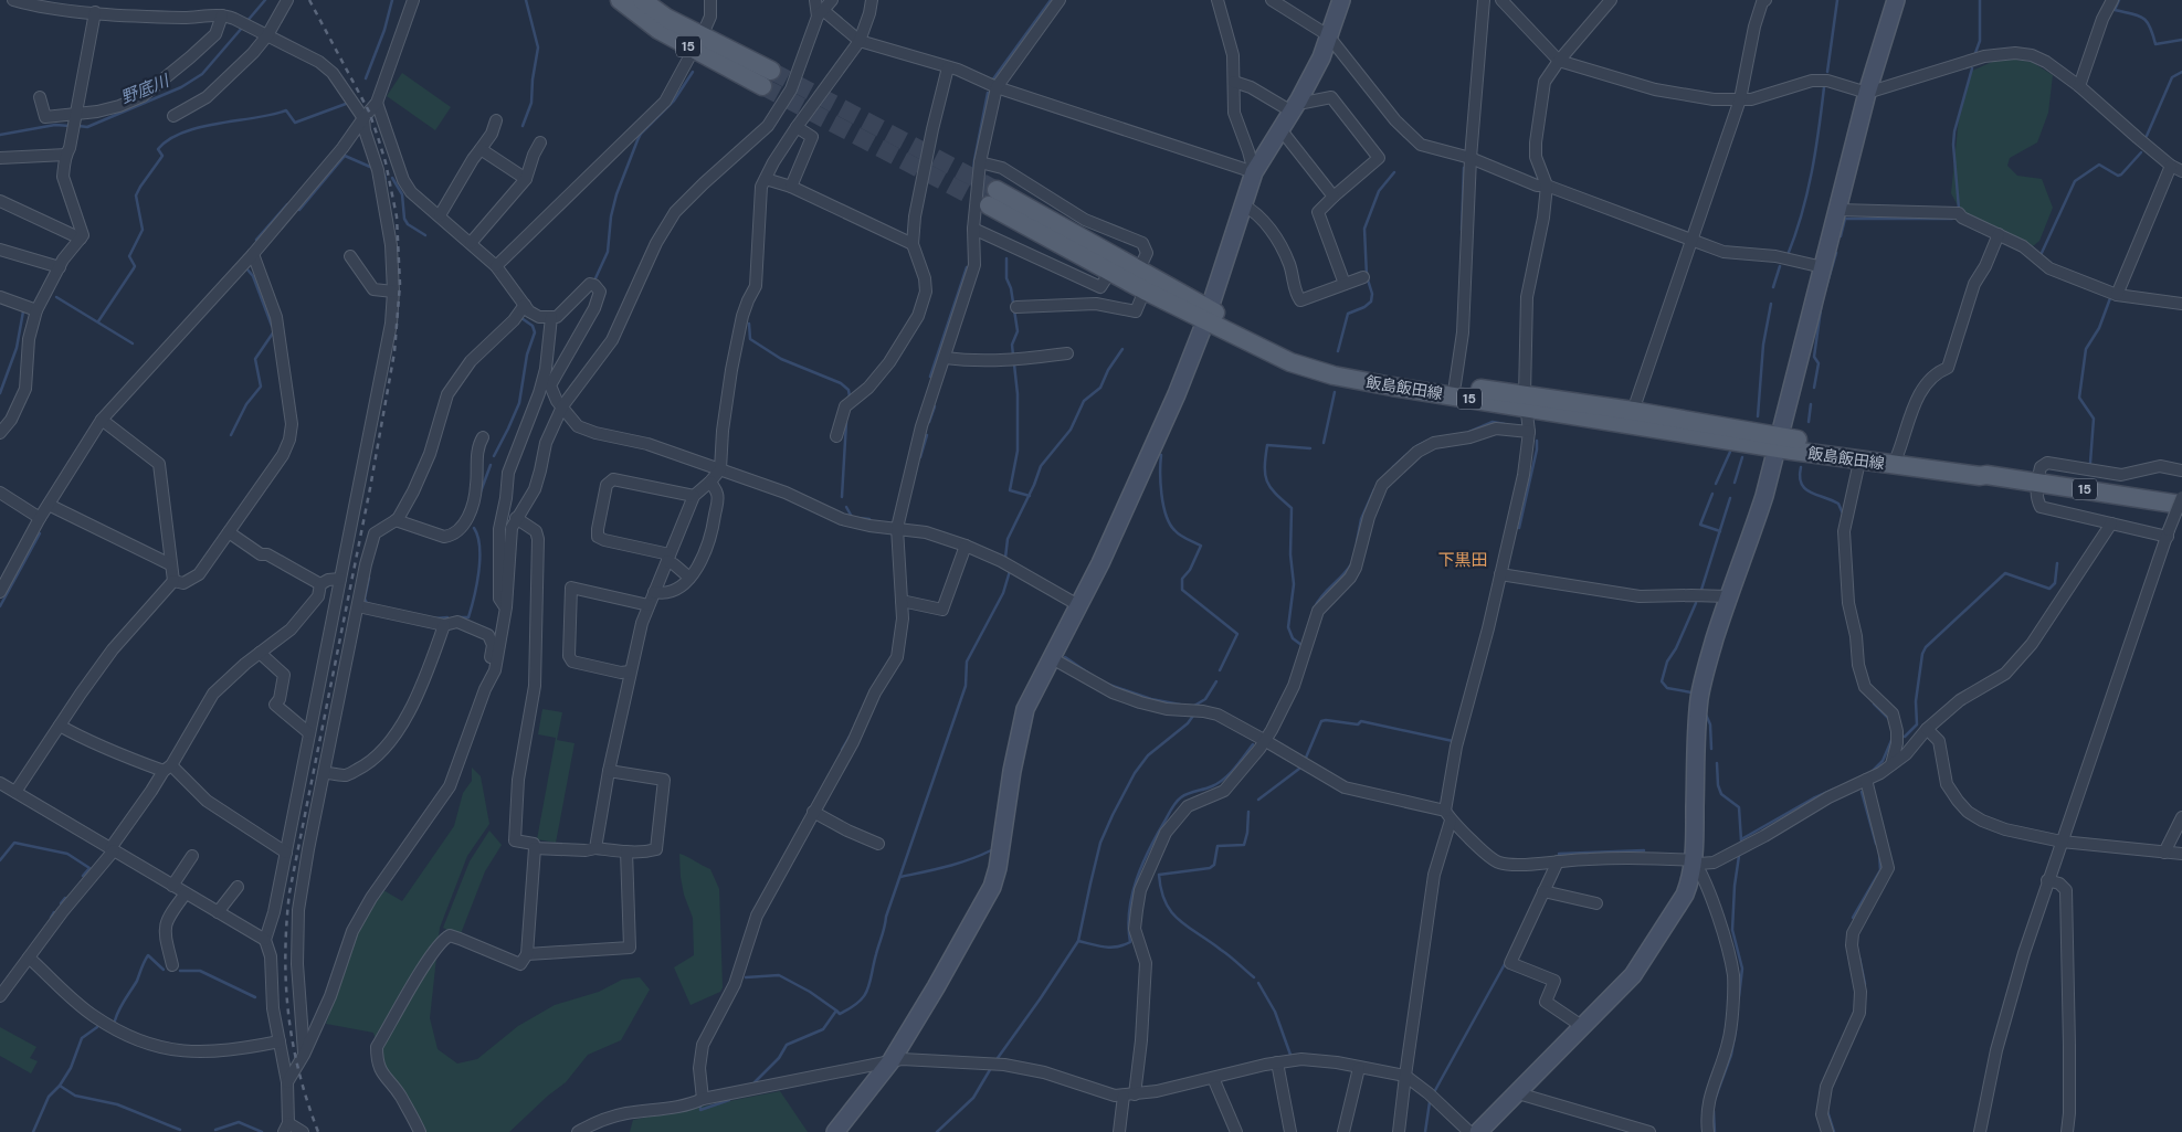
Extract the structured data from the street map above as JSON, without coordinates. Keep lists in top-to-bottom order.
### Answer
{
  "streets": {
    "main road": ["15", "飯島飯田線"]
  },
  "districts": ["下黒田"],
  "water": ["野底川"]
}
